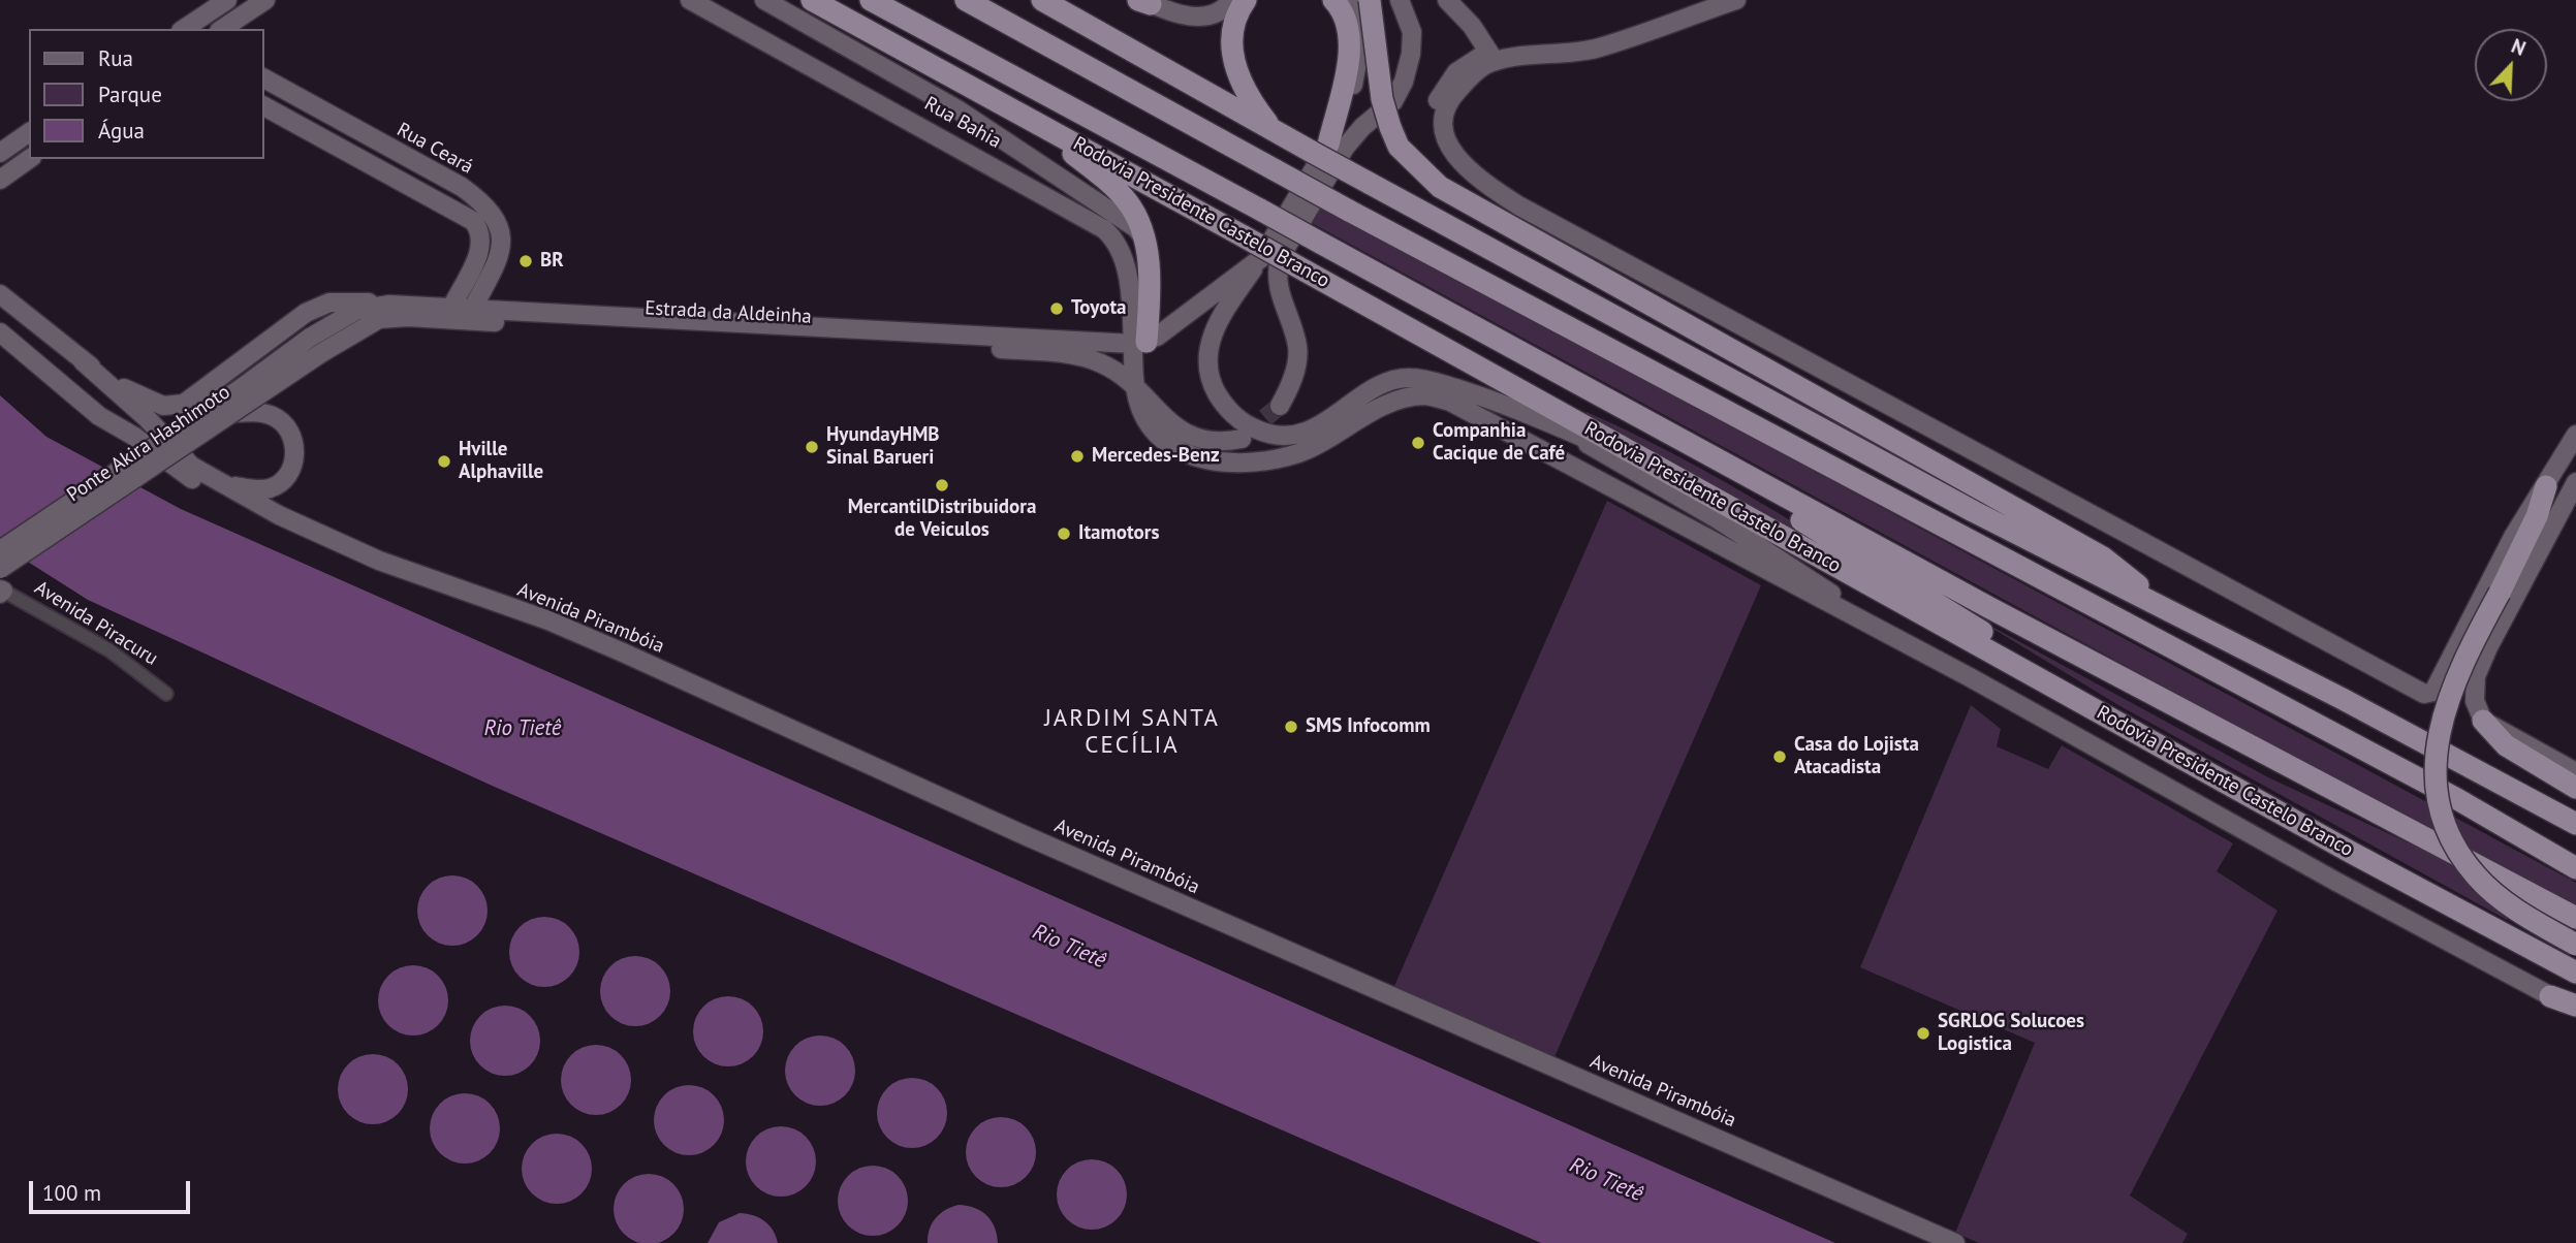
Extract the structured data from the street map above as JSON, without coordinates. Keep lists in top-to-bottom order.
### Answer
{
  "streets": {
    "highway": ["Rodovia Presidente Castelo Branco"],
    "main road": [
      "Rua Bahia",
      "Rua Ceará",
      "Estrada da Aldeinha",
      "Ponte Akira Hashimoto",
      "Avenida Pirambóia"
    ],
    "street": ["Avenida Piracuru"]
  },
  "crossings": [
    ["Rua Bahia", "Estrada da Aldeinha"],
    ["Rua Ceará", "Estrada da Aldeinha"],
    ["Estrada da Aldeinha", "Ponte Akira Hashimoto"]
  ],
  "districts": ["JARDIM SANTA CECÍLIA"],
  "water": ["Rio Tietê"],
  "places": [
    "BR",
    "Toyota",
    "Companhia Cacique de Café",
    "HyundayHMB Sinal Barueri",
    "Mercedes-Benz",
    "Hville Alphaville",
    "MercantilDistribuidora de Veiculos",
    "Itamotors",
    "SMS Infocomm",
    "Casa do Lojista Atacadista",
    "SGRLOG Solucoes Logistica"
  ],
  "legend": ["Rua", "Parque", "Água"],
  "scale_bar": "100 m",
  "north": "top right"
}
